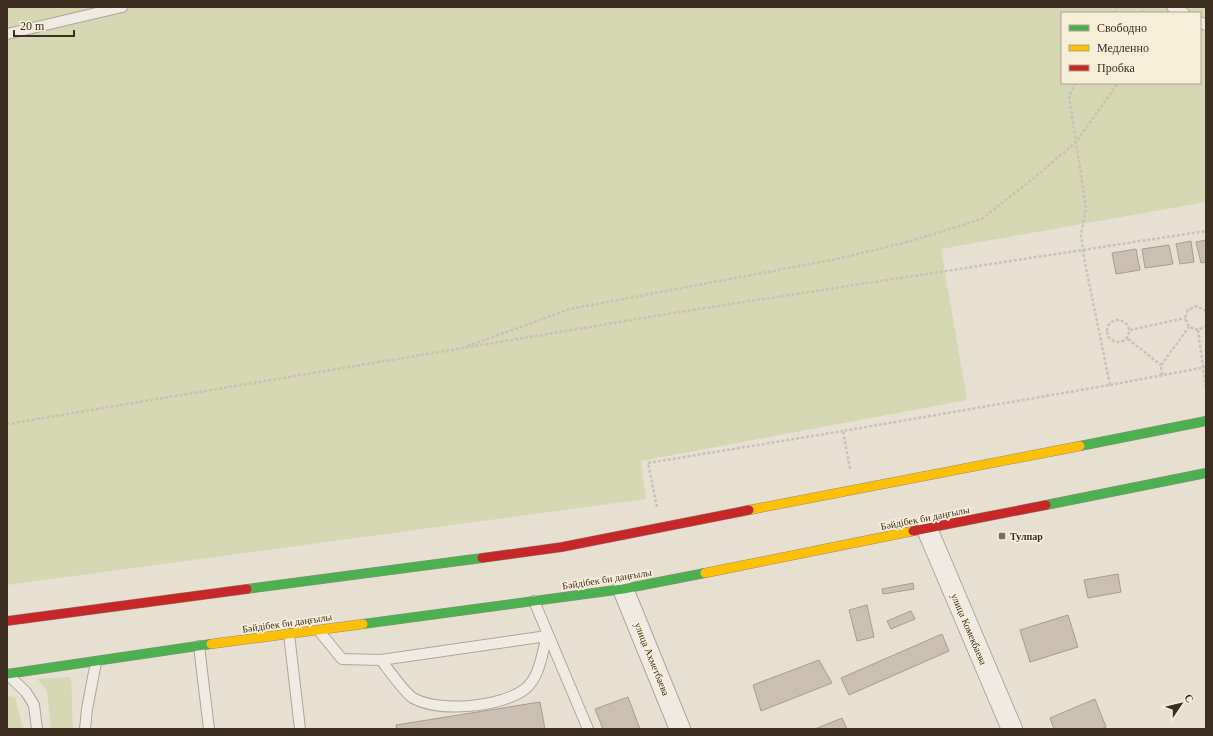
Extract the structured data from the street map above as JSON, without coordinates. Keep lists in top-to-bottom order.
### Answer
{
  "streets": {
    "main road": ["Бәйдібек би даңғылы"],
    "street": ["улица Комекбаева", "улица Ахметбаева"]
  },
  "crossings": [
    ["Бәйдібек би даңғылы", "улица Комекбаева"],
    ["Бәйдібек би даңғылы", "улица Ахметбаева"]
  ],
  "places": {
    "transit": ["Тулпар"]
  },
  "legend": ["Свободно", "Медленно", "Пробка"],
  "scale_bar": "20 m",
  "north": "top right"
}
